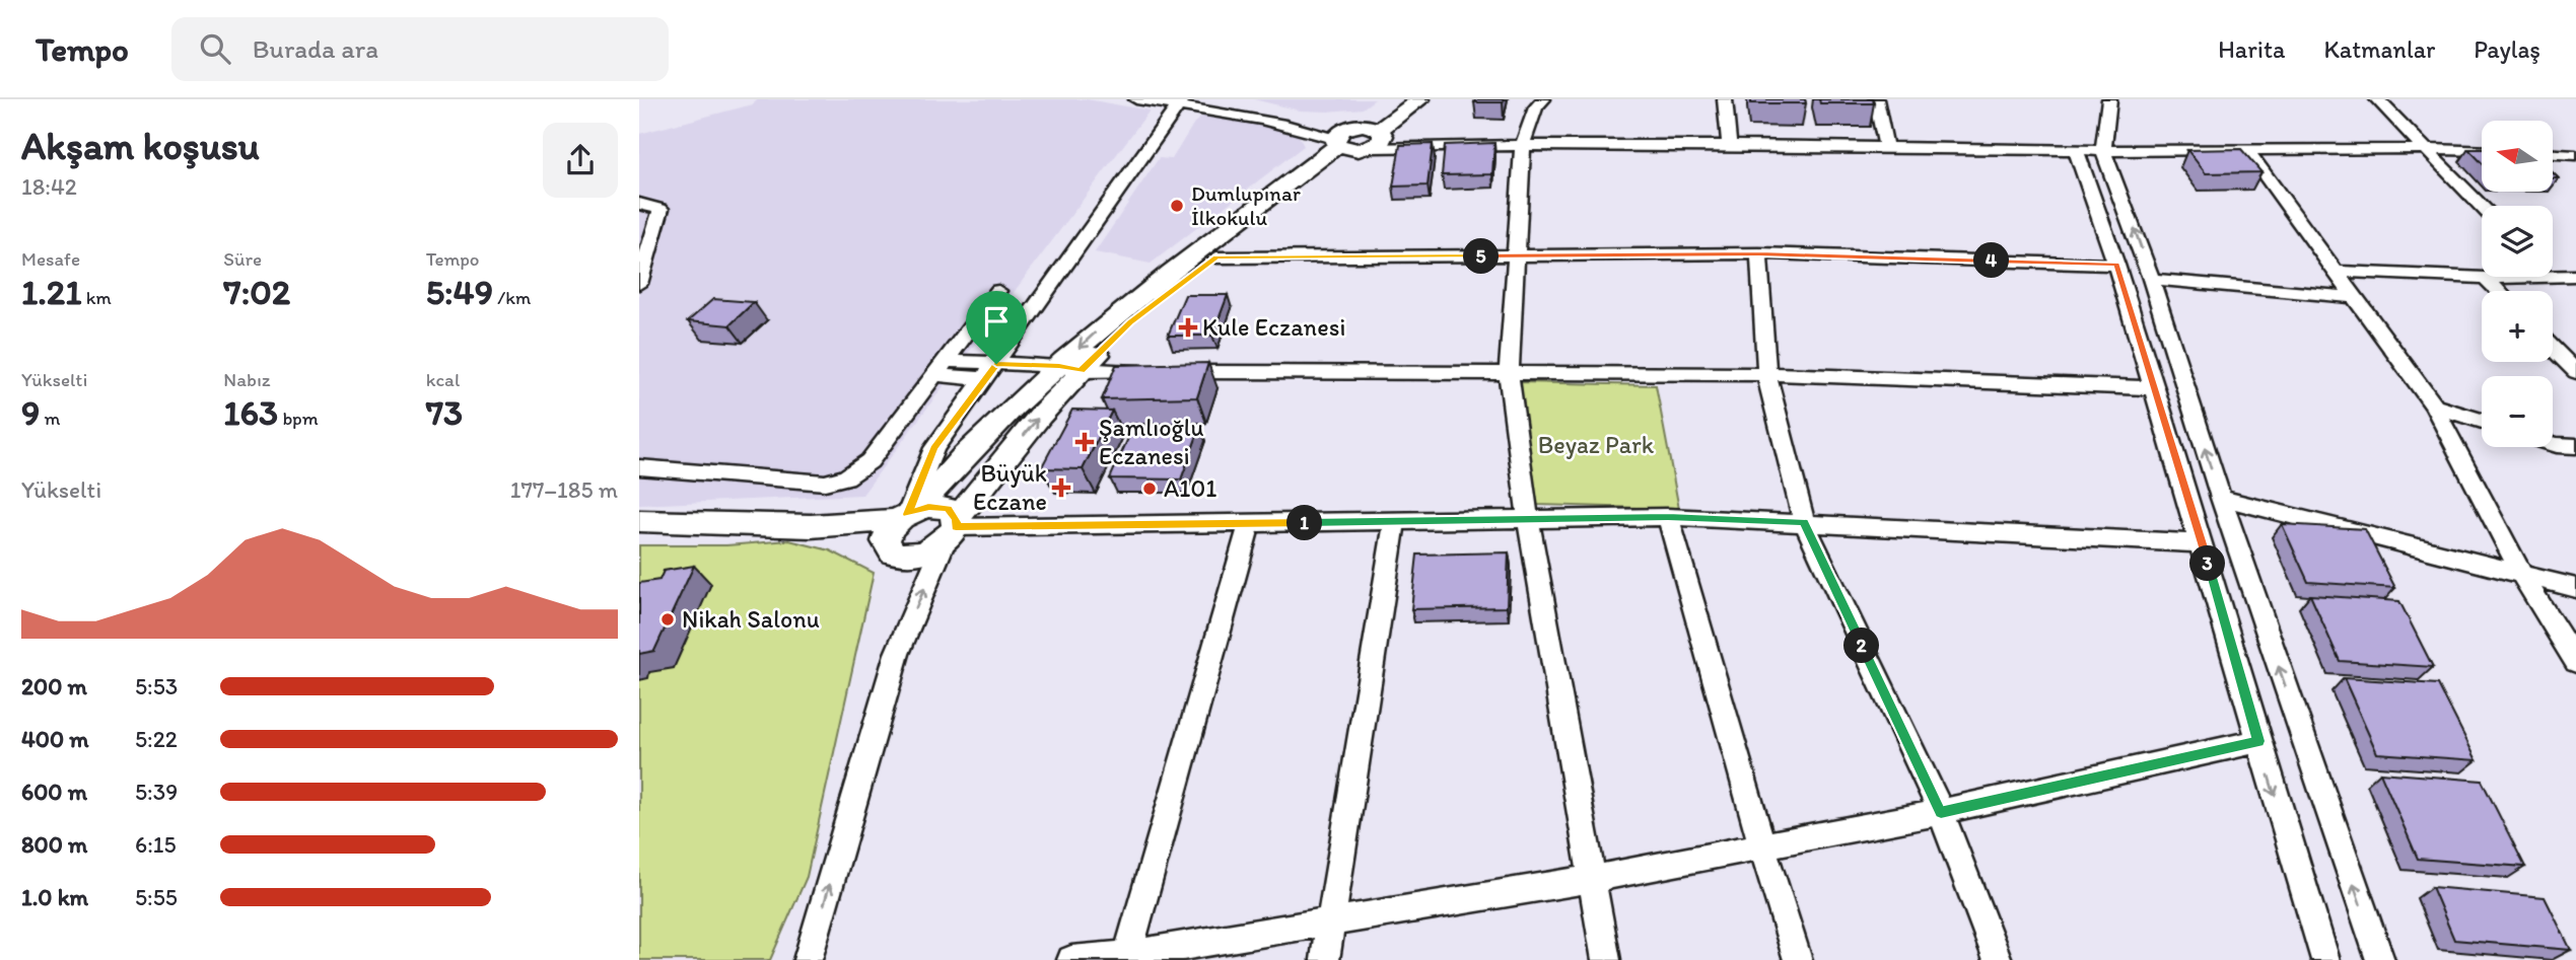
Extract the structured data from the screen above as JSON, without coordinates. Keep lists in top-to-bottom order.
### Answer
{
  "parks": ["Beyaz Park"],
  "places": {
    "other": ["Dumlupınar İlkokulu", "A101", "Nikah Salonu"],
    "health": ["Kule Eczanesi", "Şamlıoğlu Eczanesi", "Büyük Eczane"]
  },
  "north": "left",
  "page": {
    "header": "Tempo",
    "search": "Burada ara",
    "nav": ["Harita", "Katmanlar", "Paylaş"],
    "heading": ["Akşam koşusu", "18:42"],
    "map_buttons": ["+", "−"],
    "stats": [
      ["Mesafe", "1.21 km"],
      ["Süre", "7:02"],
      ["Tempo", "5:49 /km"],
      ["Yükselti", "9 m"],
      ["Nabız", "163 bpm"],
      ["kcal", "73"]
    ],
    "pins": [
      "5",
      "4",
      "1",
      "3",
      "2"
    ],
    "chart": ["Yükselti", "177–185 m"],
    "list": [
      {
        "name": "200 m",
        "note": "5:53"
      },
      {
        "name": "400 m",
        "note": "5:22"
      },
      {
        "name": "600 m",
        "note": "5:39"
      },
      {
        "name": "800 m",
        "note": "6:15"
      },
      {
        "name": "1.0 km",
        "note": "5:55"
      }
    ]
  }
}
